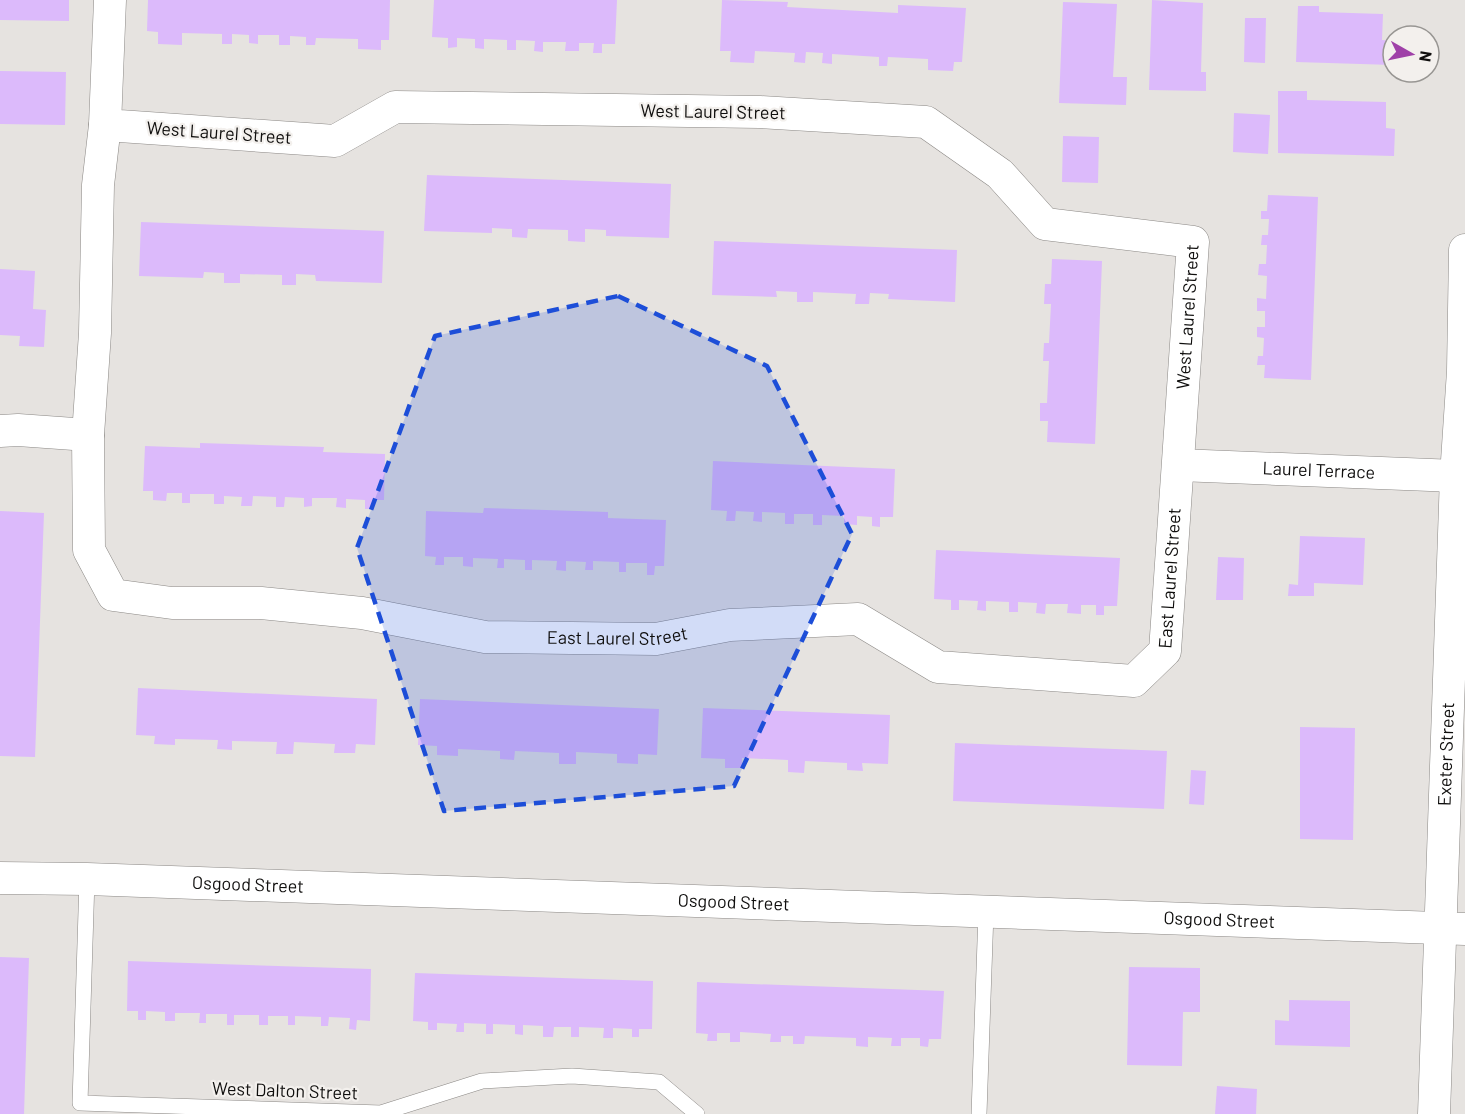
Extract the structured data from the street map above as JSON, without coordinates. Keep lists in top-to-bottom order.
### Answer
{
  "streets": {
    "street": [
      "West Laurel Street",
      "Laurel Terrace",
      "East Laurel Street",
      "Exeter Street",
      "Osgood Street"
    ],
    "lane": ["West Dalton Street"]
  },
  "crossings": [
    ["West Laurel Street", "Laurel Terrace"],
    ["West Laurel Street", "East Laurel Street"],
    ["Laurel Terrace", "East Laurel Street"],
    ["Laurel Terrace", "Exeter Street"],
    ["Exeter Street", "Osgood Street"],
    ["Osgood Street", "West Dalton Street"]
  ],
  "north": "right"
}
